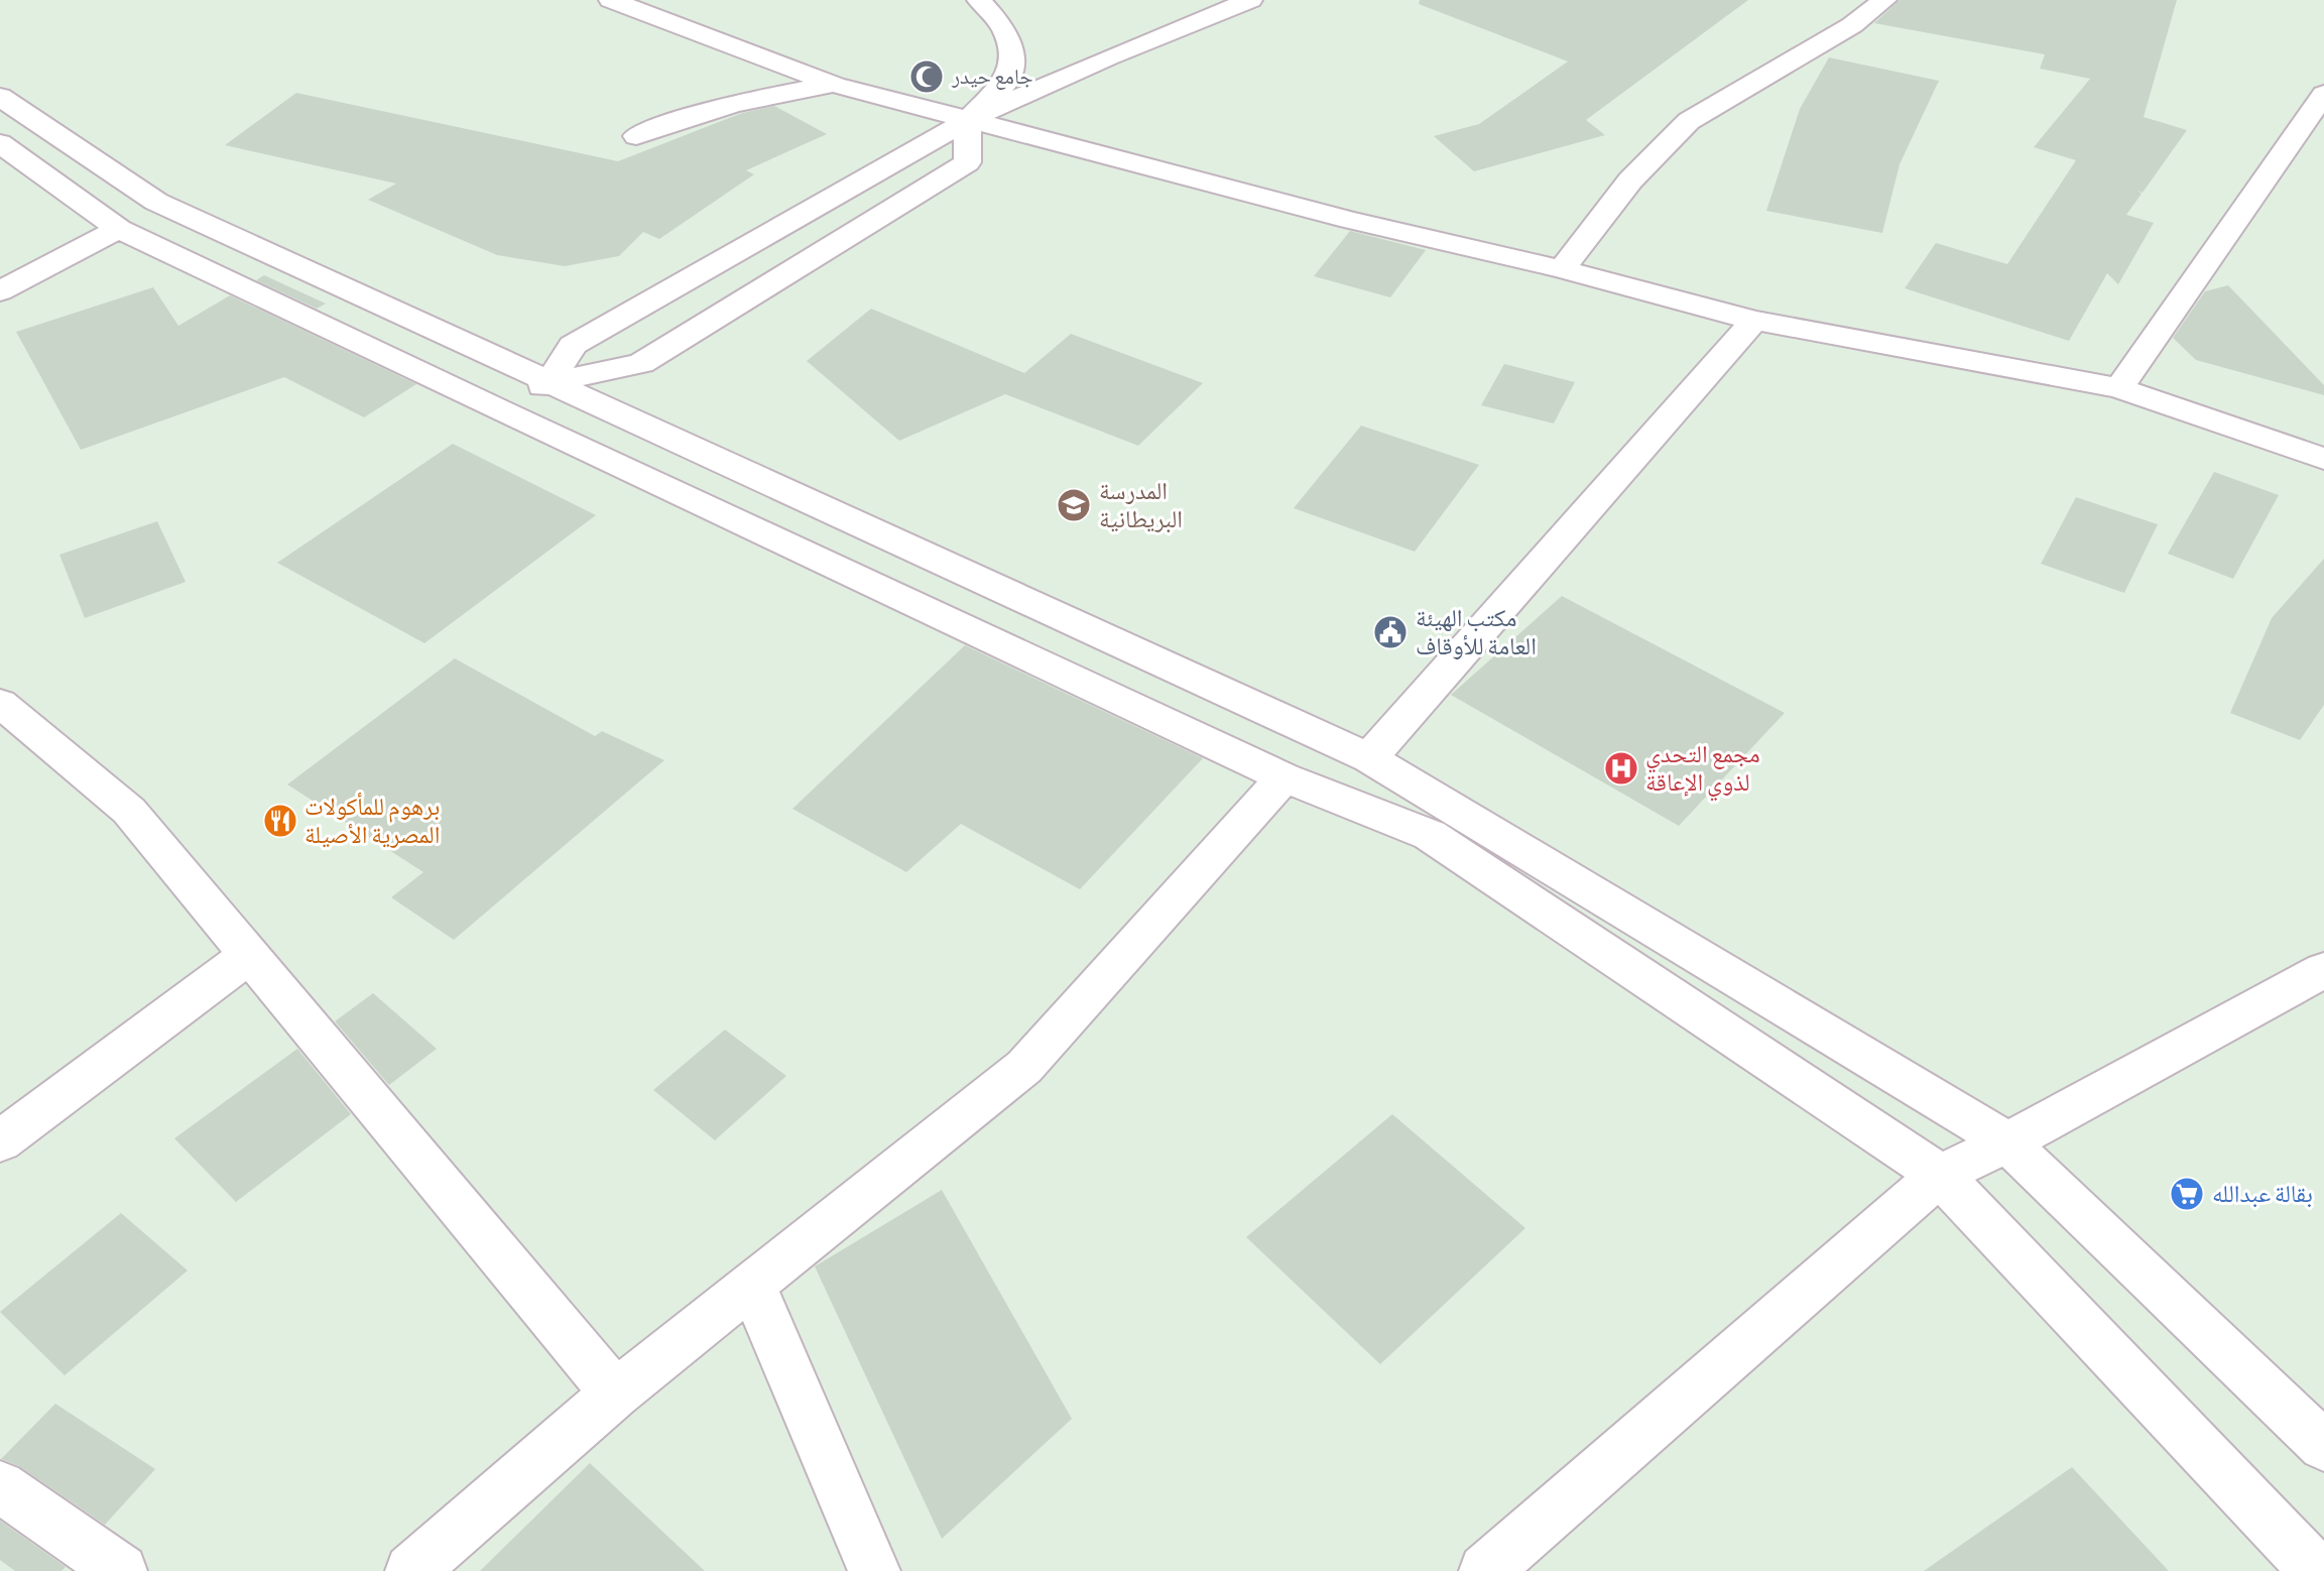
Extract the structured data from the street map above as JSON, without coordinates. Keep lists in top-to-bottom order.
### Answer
{
  "places": {
    "mosque": ["جامع حيدر"],
    "school or university": ["المدرسة البريطانية"],
    "public building": ["مكتب الهيئة العامة للأوقاف"],
    "hospital": ["مجمع التحدي لذوي الإعاقة"],
    "restaurant": ["برهوم للمأكولات المصرية الأصيلة"],
    "supermarket": ["بقالة عبدالله"]
  }
}
